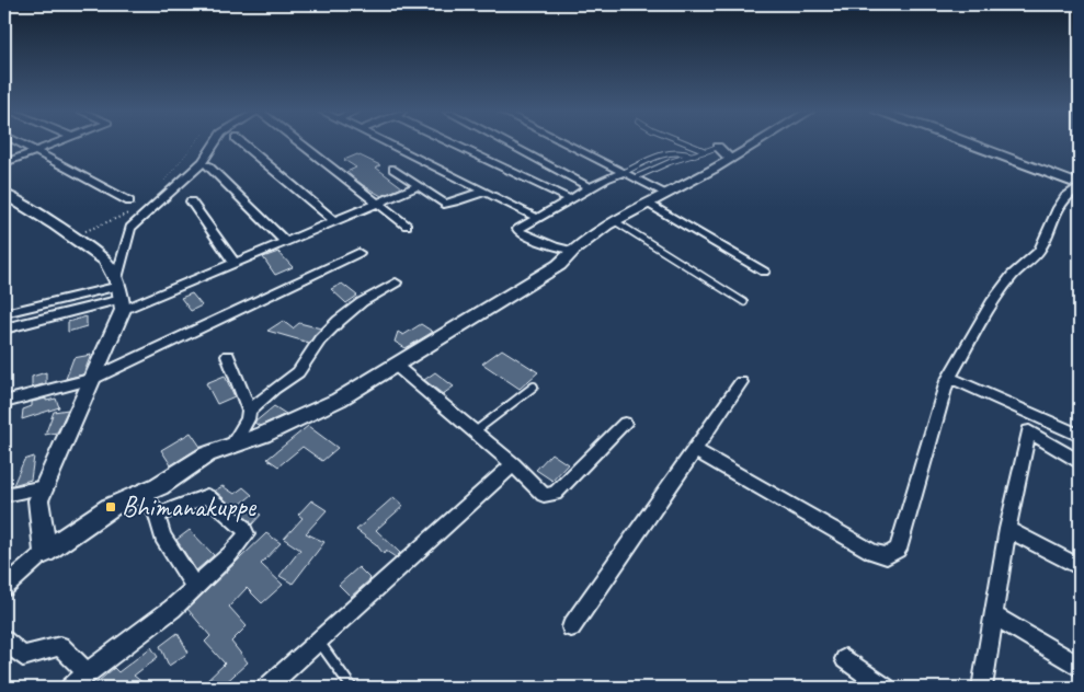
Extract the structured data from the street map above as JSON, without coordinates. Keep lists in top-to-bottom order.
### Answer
{
  "places": {
    "transit": ["Bhimanakuppe"]
  }
}
